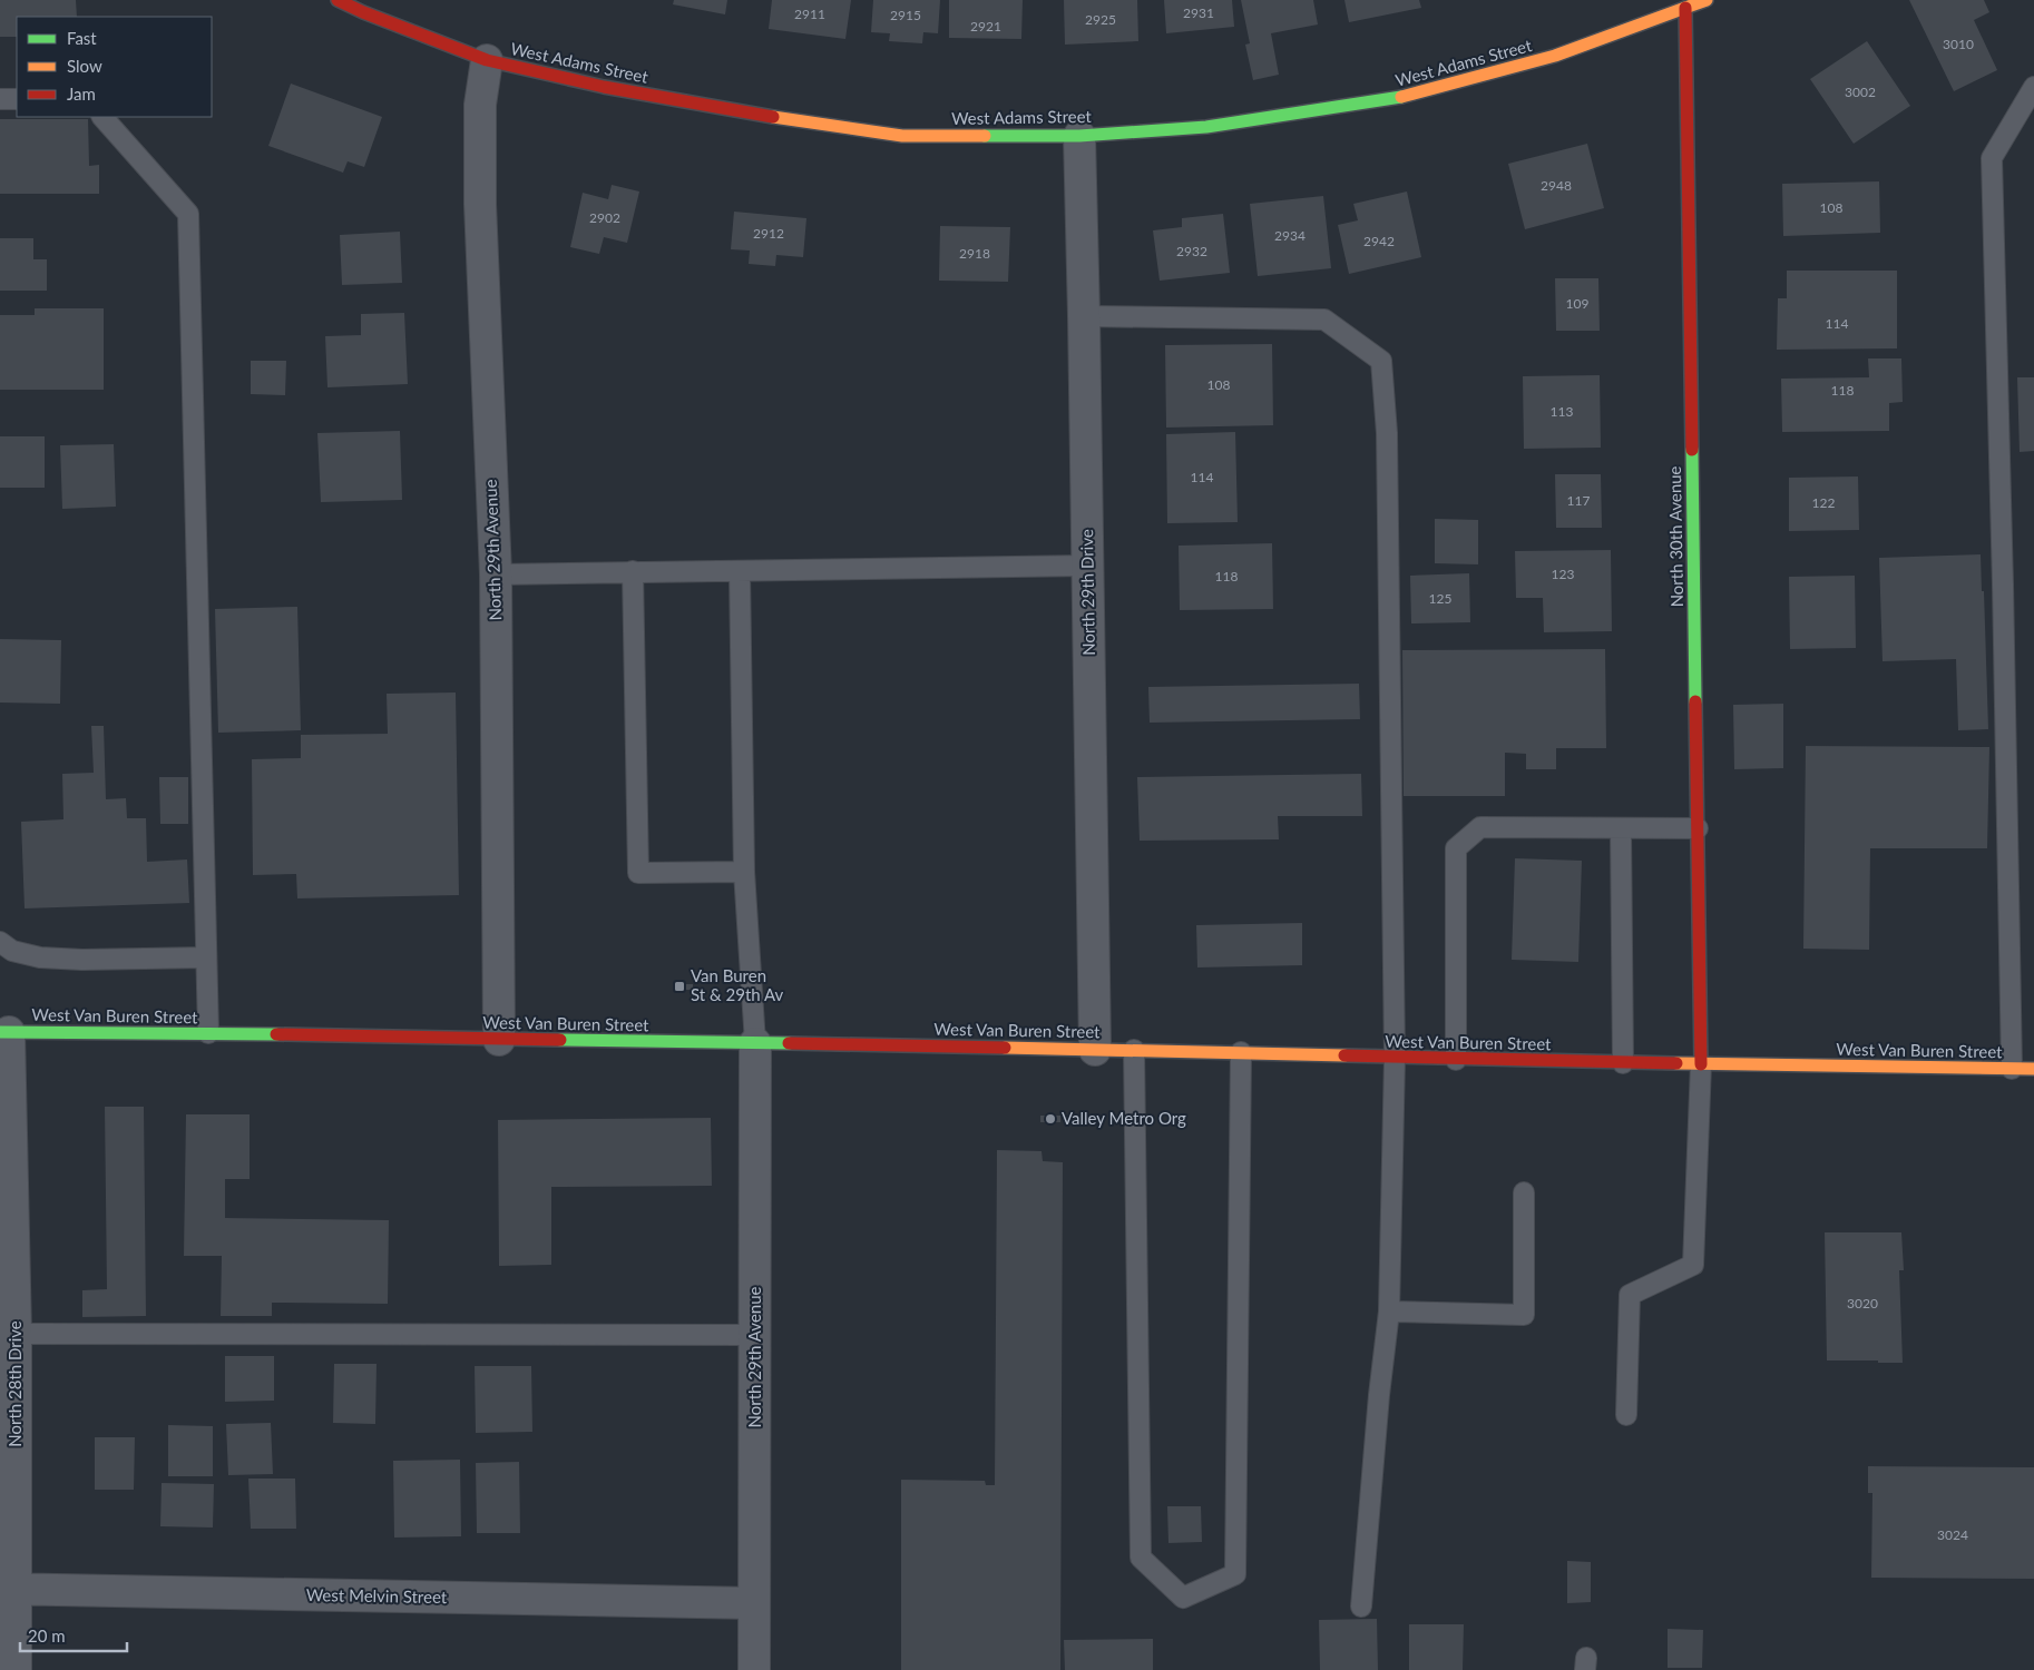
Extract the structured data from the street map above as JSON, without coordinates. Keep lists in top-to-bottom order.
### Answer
{
  "streets": {
    "street": [
      "West Adams Street",
      "North 30th Avenue",
      "North 29th Avenue",
      "North 29th Drive",
      "West Van Buren Street",
      "North 28th Drive",
      "West Melvin Street"
    ]
  },
  "crossings": [
    ["West Adams Street", "North 30th Avenue"],
    ["West Adams Street", "North 29th Avenue"],
    ["West Adams Street", "North 29th Drive"],
    ["North 30th Avenue", "West Van Buren Street"],
    ["North 29th Avenue", "West Van Buren Street"],
    ["North 29th Avenue", "West Melvin Street"],
    ["North 29th Drive", "West Van Buren Street"],
    ["West Van Buren Street", "North 28th Drive"],
    ["North 28th Drive", "West Melvin Street"]
  ],
  "places": {
    "transit": ["Van Buren St & 29th Av"],
    "other": ["Valley Metro Org"]
  },
  "house_numbers": [
    "2931",
    "2911",
    "2915",
    "2925",
    "2921",
    "3010",
    "3002",
    "2948",
    "108",
    "2902",
    "2912",
    "2934",
    "2942",
    "2932",
    "2918",
    "109",
    "114",
    "108",
    "118",
    "113",
    "114",
    "117",
    "122",
    "123",
    "118",
    "125",
    "3020",
    "3024"
  ],
  "legend": ["Fast", "Slow", "Jam"],
  "scale_bar": "20 m"
}
